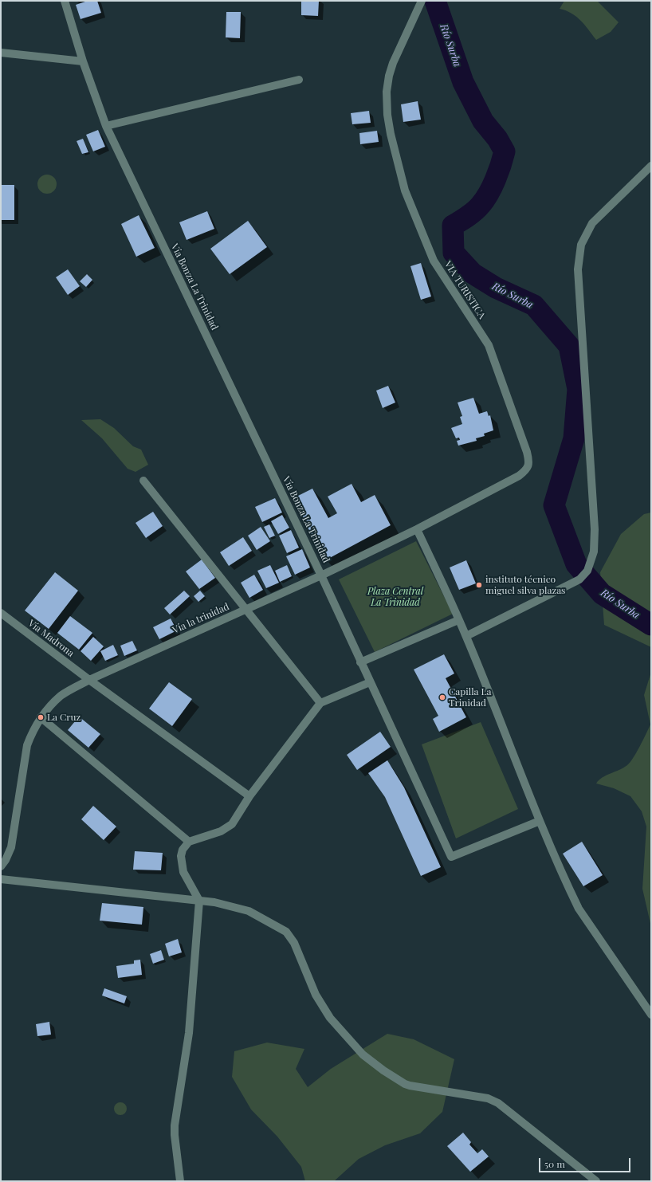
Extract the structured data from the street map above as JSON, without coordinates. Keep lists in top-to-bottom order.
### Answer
{
  "streets": {
    "street": [
      "Vía Bonza La Trinidad",
      "VIA TURISTICA",
      "Vía la trinidad",
      "Vía Madrona"
    ]
  },
  "crossings": [
    ["Vía Bonza La Trinidad", "VIA TURISTICA"],
    ["Vía Bonza La Trinidad", "Vía la trinidad"],
    ["VIA TURISTICA", "Vía la trinidad"],
    ["Vía la trinidad", "Vía Madrona"]
  ],
  "water": ["Río Surba"],
  "parks": ["Plaza Central La Trinidad"],
  "places": ["instituto técnico miguel silva plazas", "Capilla La Trinidad", "La Cruz"],
  "scale_bar": "50 m"
}
